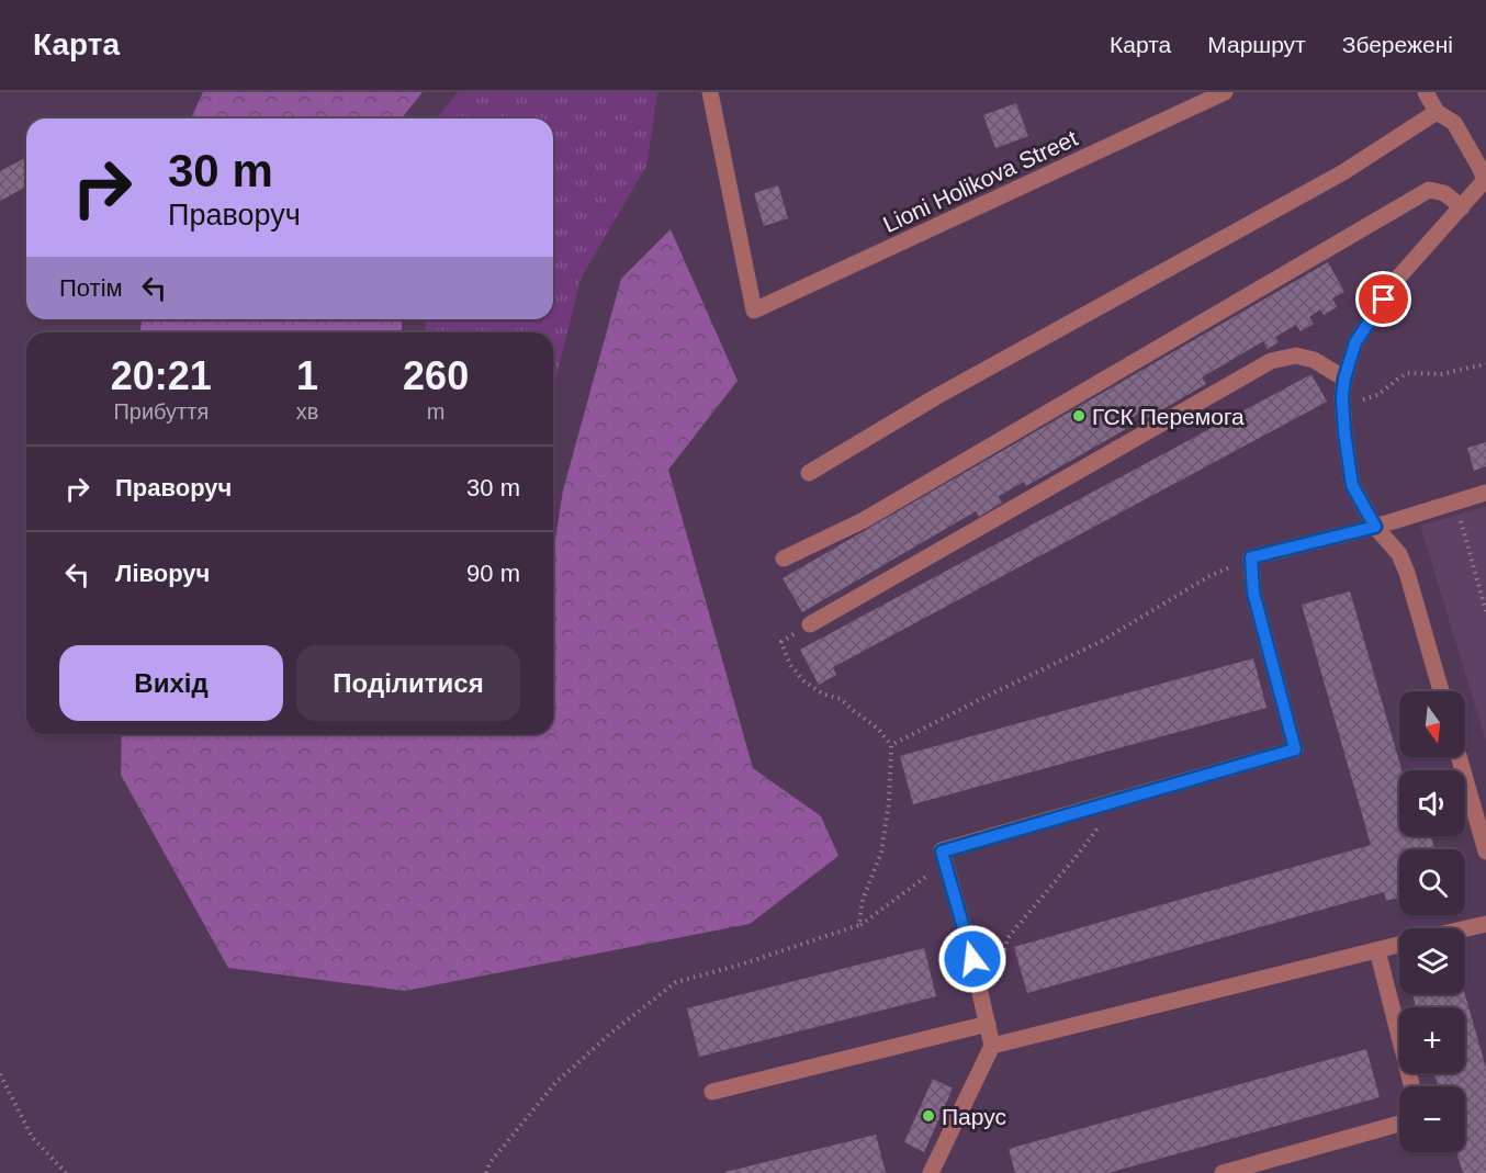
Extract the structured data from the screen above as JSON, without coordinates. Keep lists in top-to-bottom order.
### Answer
{
  "streets": {
    "street": ["Lioni Holikova Street"]
  },
  "places": ["ГСК Перемога", "Парус"],
  "north": "bottom",
  "page": {
    "header": "Карта",
    "nav": ["Карта", "Маршрут", "Збережені"],
    "turn": ["30 m", "Праворуч"],
    "then": "Потім",
    "eta": [
      "20:21",
      "Прибуття",
      "1",
      "хв",
      "260",
      "m"
    ],
    "list": [
      {
        "name": "Праворуч",
        "value": "30 m"
      },
      {
        "name": "Ліворуч",
        "value": "90 m"
      }
    ],
    "buttons": ["Вихід", "Поділитися"],
    "map_buttons": ["+", "−"]
  }
}
